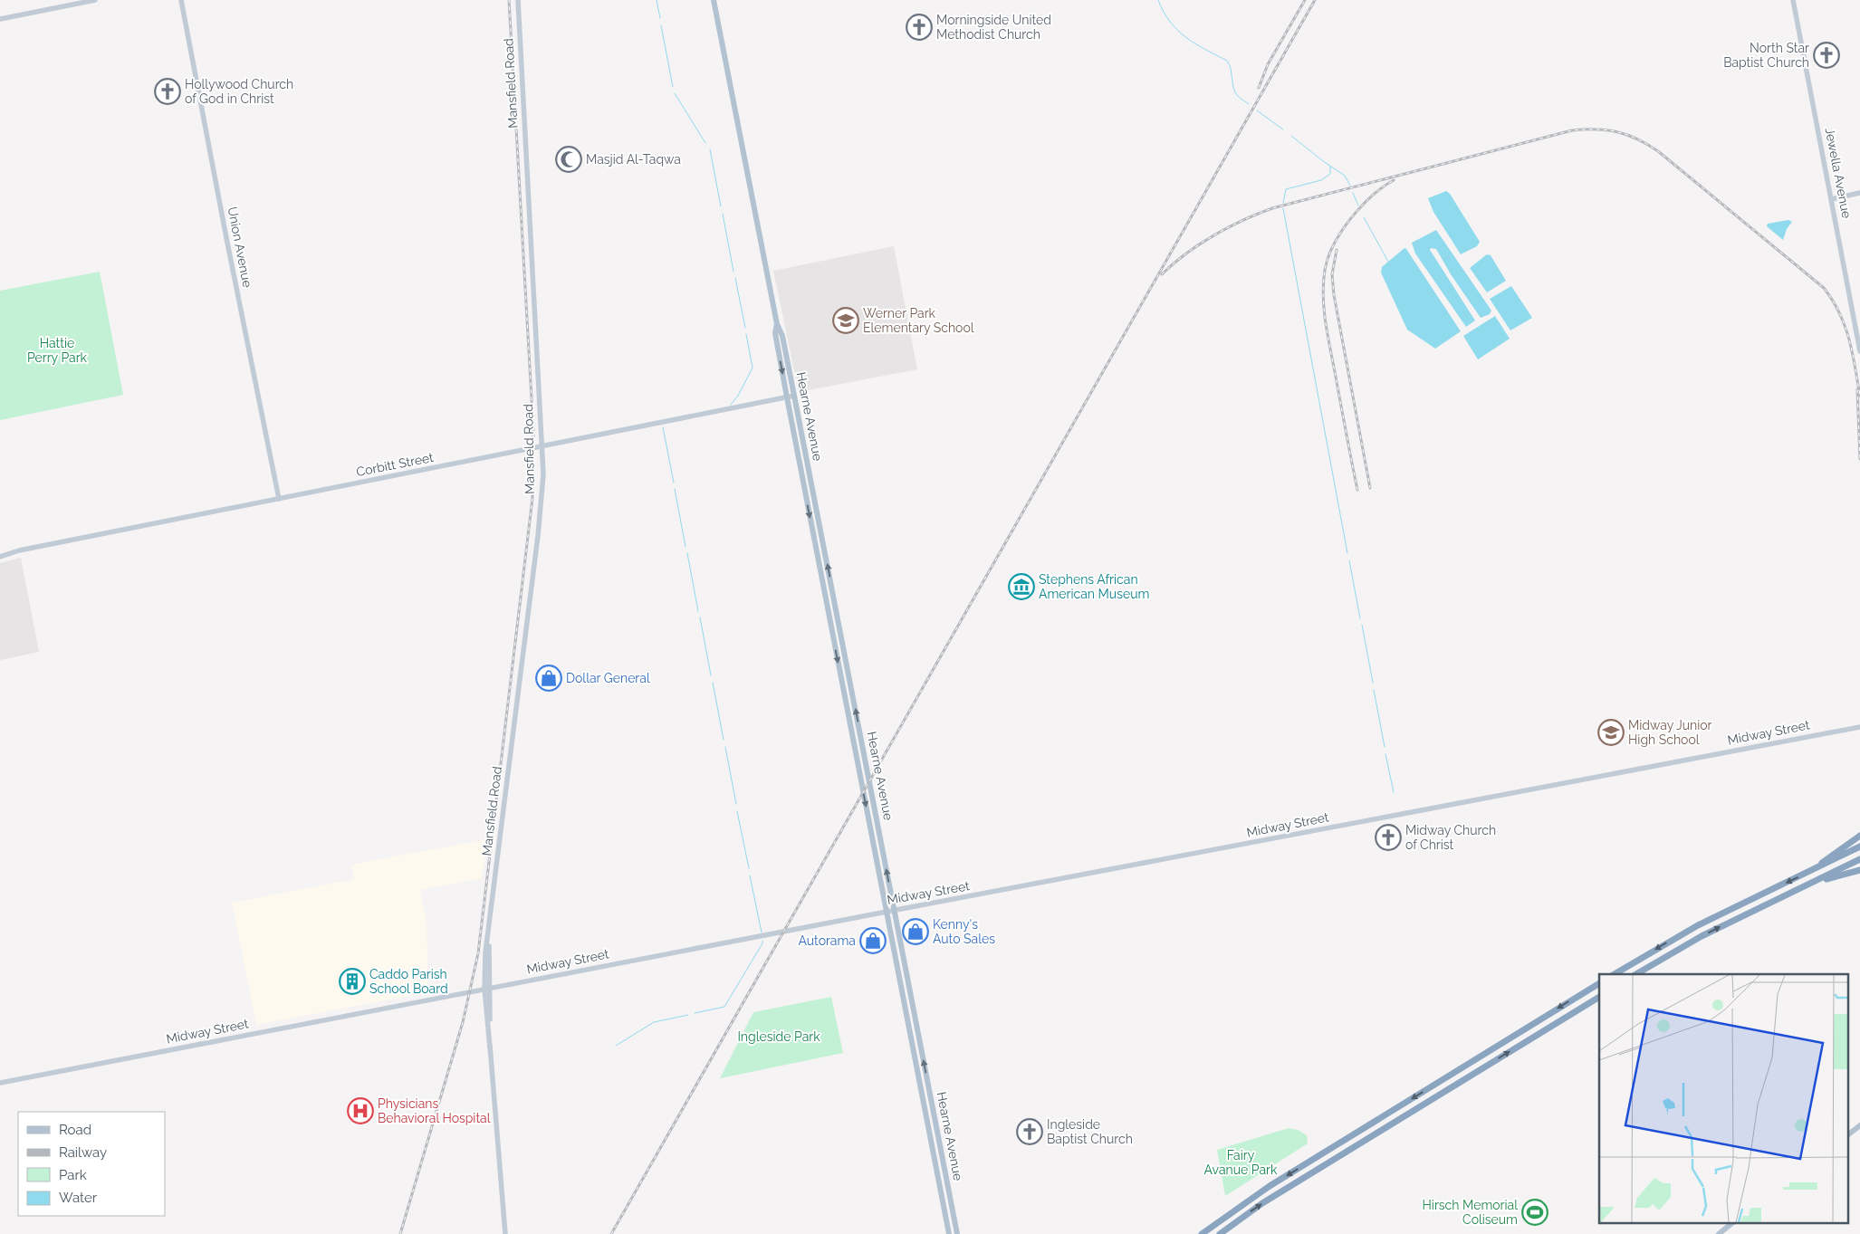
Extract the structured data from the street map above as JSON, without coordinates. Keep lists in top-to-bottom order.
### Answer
{
  "streets": {
    "main road": ["Hearne Avenue"],
    "street": [
      "Mansfield Road",
      "Jewella Avenue",
      "Union Avenue",
      "Corbitt Street",
      "Midway Street"
    ]
  },
  "crossings": [
    ["Mansfield Road", "Corbitt Street"],
    ["Mansfield Road", "Midway Street"],
    ["Union Avenue", "Corbitt Street"],
    ["Hearne Avenue", "Corbitt Street"],
    ["Hearne Avenue", "Midway Street"]
  ],
  "parks": ["Hattie Perry Park", "Ingleside Park", "Fairy Avanue Park"],
  "places": {
    "church": [
      "Morningside United Methodist Church",
      "North Star Baptist Church",
      "Hollywood Church of God in Christ",
      "Midway Church of Christ",
      "Ingleside Baptist Church"
    ],
    "mosque": ["Masjid Al-Taqwa"],
    "school or university": ["Werner Park Elementary School", "Midway Junior High School"],
    "museum": ["Stephens African American Museum"],
    "shop": ["Dollar General", "Kenny's Auto Sales", "Autorama"],
    "building": ["Caddo Parish School Board"],
    "hospital": ["Physicians Behavioral Hospital"],
    "sports": ["Hirsch Memorial Coliseum"]
  },
  "legend": [
    "Road",
    "Railway",
    "Park",
    "Water"
  ]
}
